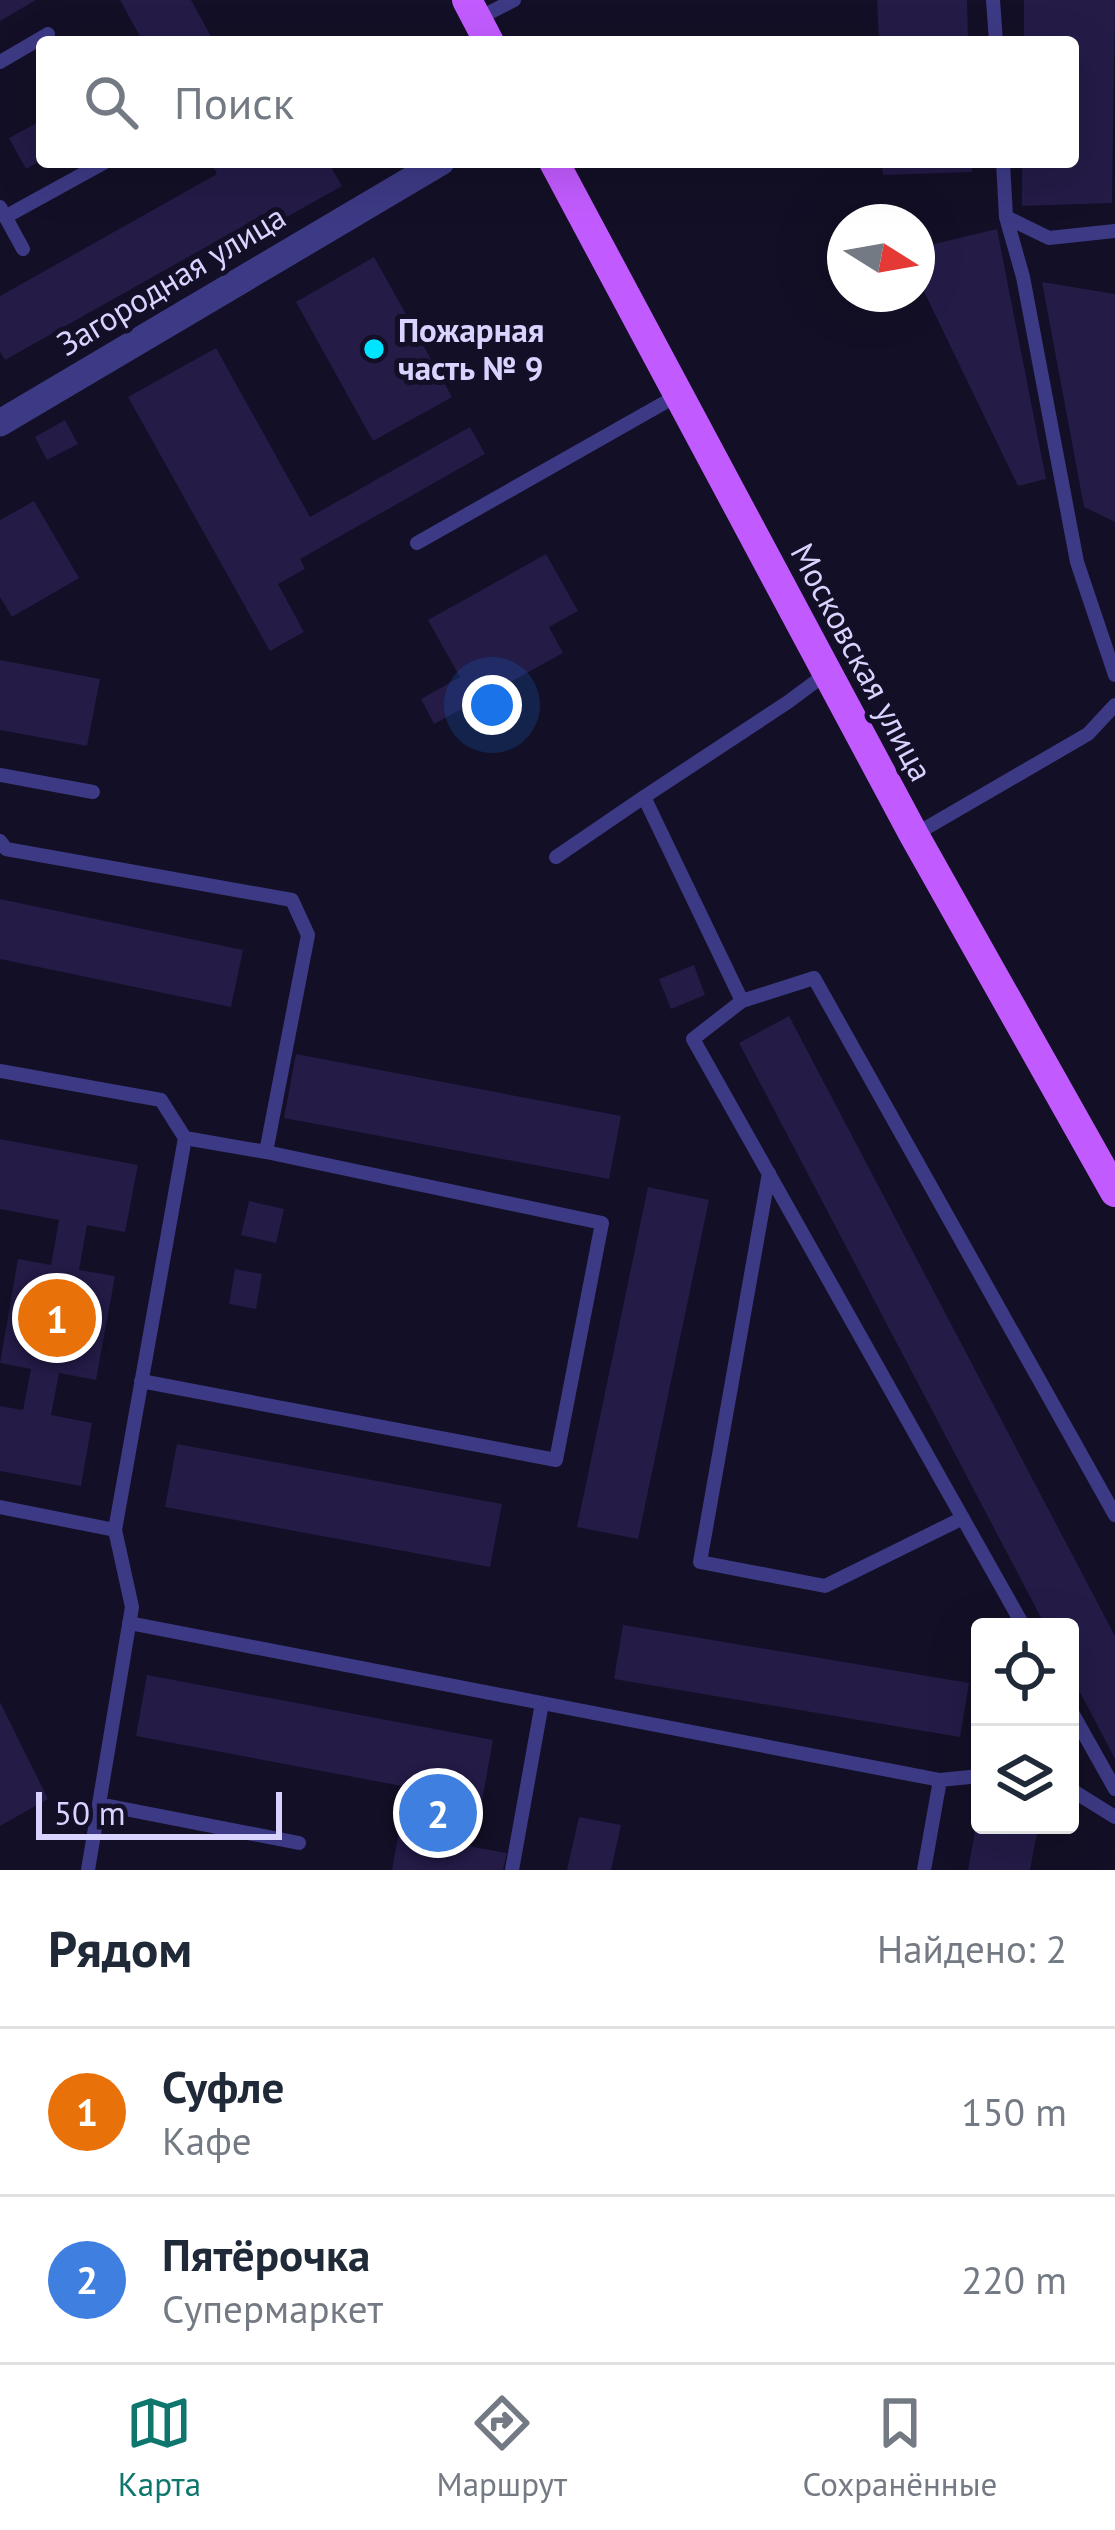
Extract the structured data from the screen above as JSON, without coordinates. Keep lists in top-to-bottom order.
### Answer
{
  "streets": {
    "main road": ["Московская улица"],
    "street": ["Загородная улица"]
  },
  "places": ["Пожарная часть № 9"],
  "scale_bar": "50 m",
  "north": "right",
  "page": {
    "search": "Поиск",
    "pins": ["1", "2"],
    "scale": "50 m",
    "heading": ["Рядом", "Найдено: 2"],
    "list": [
      {
        "mark": "1",
        "name": "Суфле",
        "note": "Кафе",
        "value": "150 m"
      },
      {
        "mark": "2",
        "name": "Пятёрочка",
        "note": "Супермаркет",
        "value": "220 m"
      }
    ],
    "nav": ["Карта", "Маршрут", "Сохранённые"]
  }
}
